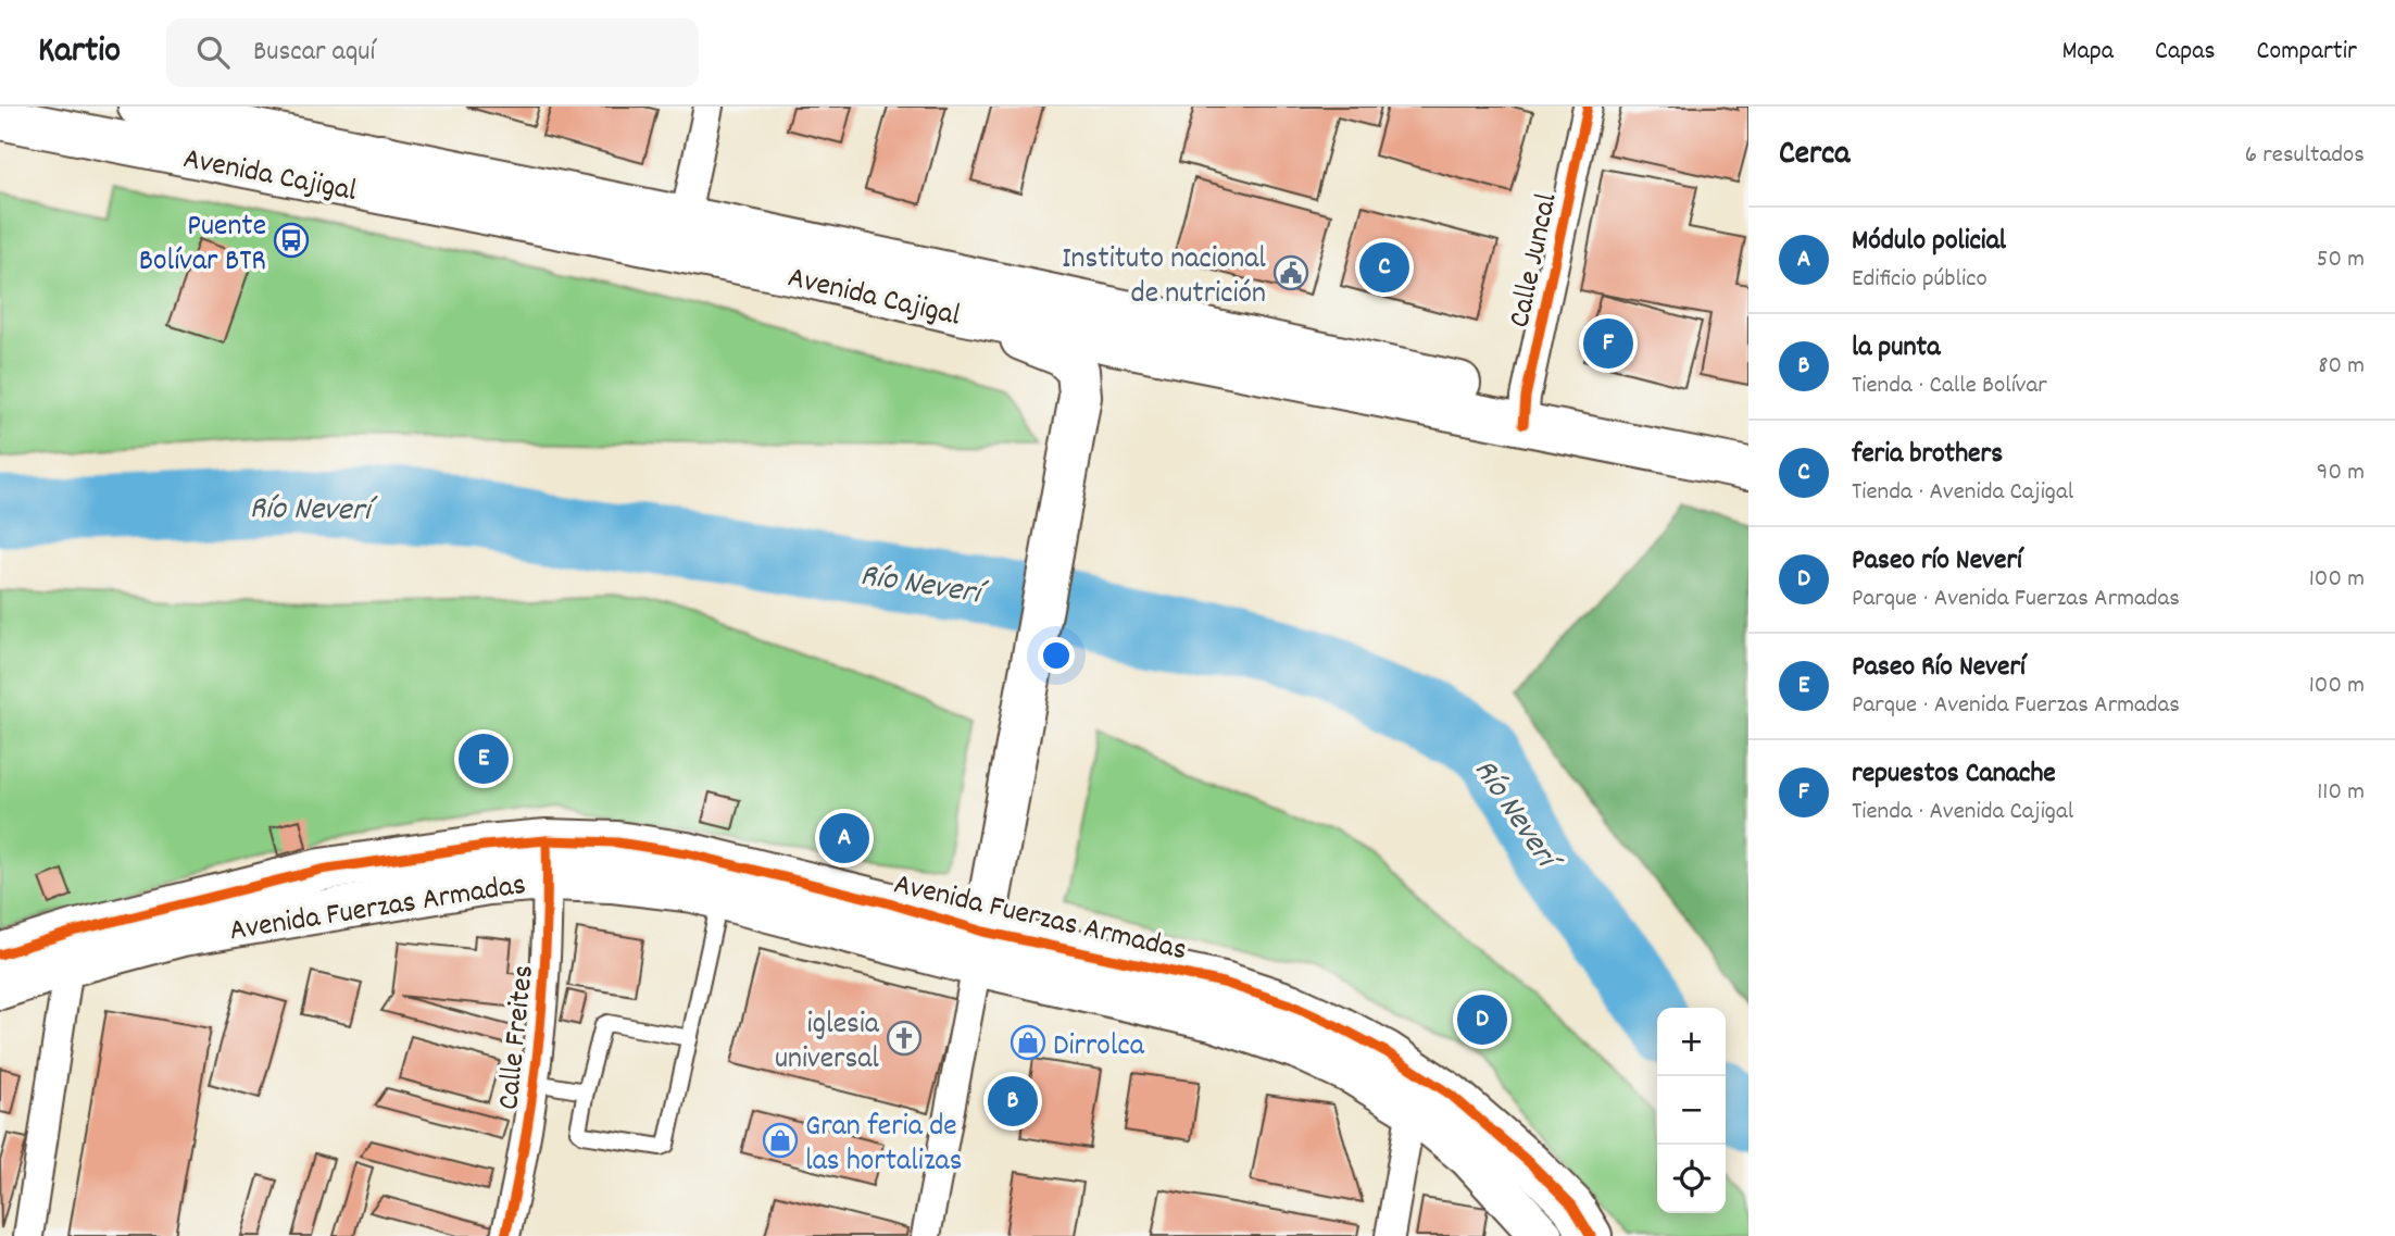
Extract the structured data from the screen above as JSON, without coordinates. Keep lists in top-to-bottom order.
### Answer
{
  "streets": {
    "main road": ["Avenida Cajigal", "Avenida Fuerzas Armadas"],
    "street": ["Calle Juncal", "Calle Freites"]
  },
  "crossings": [
    ["Avenida Cajigal", "Calle Juncal"],
    ["Avenida Fuerzas Armadas", "Calle Freites"]
  ],
  "water": ["Río Neverí"],
  "places": {
    "bus stop": ["Puente Bolívar BTR"],
    "public building": ["Instituto nacional de nutrición"],
    "church": ["iglesia universal"],
    "shop": ["Dirrolca", "Gran feria de las hortalizas"]
  },
  "page": {
    "header": "Kartio",
    "search": "Buscar aquí",
    "nav": ["Mapa", "Capas", "Compartir"],
    "heading": ["Cerca", "6 resultados"],
    "list": [
      {
        "mark": "A",
        "name": "Módulo policial",
        "note": "Edificio público",
        "value": "50 m"
      },
      {
        "mark": "B",
        "name": "la punta",
        "note": "Tienda · Calle Bolívar",
        "value": "80 m"
      },
      {
        "mark": "C",
        "name": "feria brothers",
        "note": "Tienda · Avenida Cajigal",
        "value": "90 m"
      },
      {
        "mark": "D",
        "name": "Paseo río Neverí",
        "note": "Parque · Avenida Fuerzas Armadas",
        "value": "100 m"
      },
      {
        "mark": "E",
        "name": "Paseo Río Neverí",
        "note": "Parque · Avenida Fuerzas Armadas",
        "value": "100 m"
      },
      {
        "mark": "F",
        "name": "repuestos Canache",
        "note": "Tienda · Avenida Cajigal",
        "value": "110 m"
      }
    ],
    "pins": [
      "C",
      "F",
      "E",
      "A",
      "D",
      "B"
    ],
    "map_buttons": ["+", "−"]
  }
}
